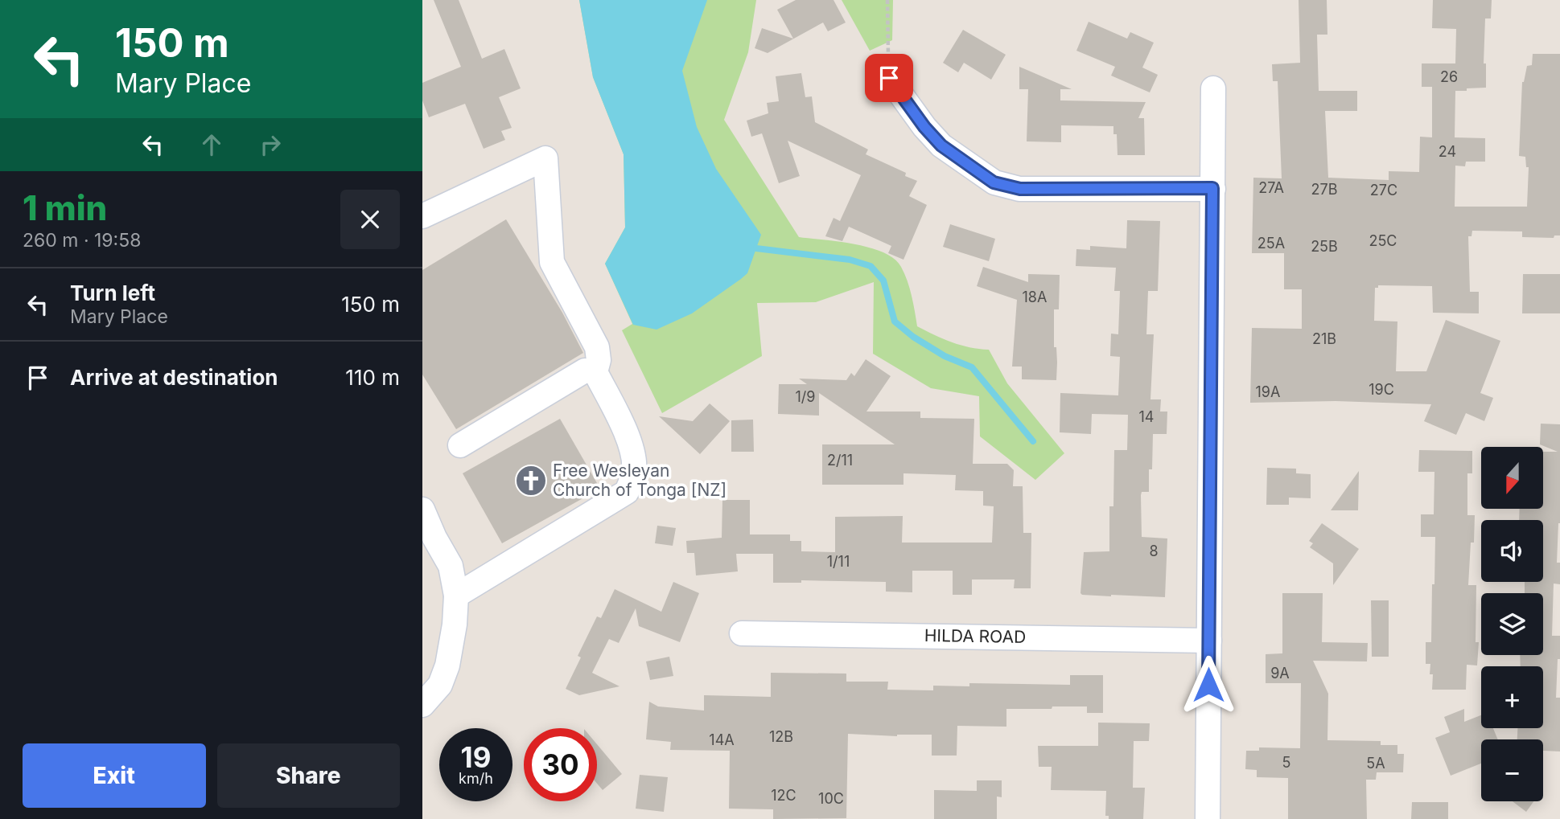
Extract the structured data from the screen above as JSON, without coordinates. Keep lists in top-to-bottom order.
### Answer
{
  "streets": {
    "street": ["HILDA ROAD"]
  },
  "places": {
    "church": ["Free Wesleyan Church of Tonga [NZ]"]
  },
  "house_numbers": [
    "26",
    "24",
    "27A",
    "27B",
    "27C",
    "25C",
    "25A",
    "25B",
    "18A",
    "21B",
    "19C",
    "19A",
    "1/9",
    "14",
    "2/11",
    "8",
    "1/11",
    "9A",
    "12B",
    "14A",
    "5",
    "5A",
    "12C",
    "10C"
  ],
  "north": "bottom",
  "page": {
    "turn": ["150 m", "Mary Place"],
    "heading": ["1 min", "260 m · 19:58"],
    "list": [
      {
        "name": "Turn left",
        "note": "Mary Place",
        "value": "150 m"
      },
      {
        "name": "Arrive at destination",
        "value": "110 m"
      }
    ],
    "map_buttons": ["+", "−"],
    "speed": "19 km/h",
    "limit": "30",
    "buttons": ["Exit", "Share"]
  }
}
